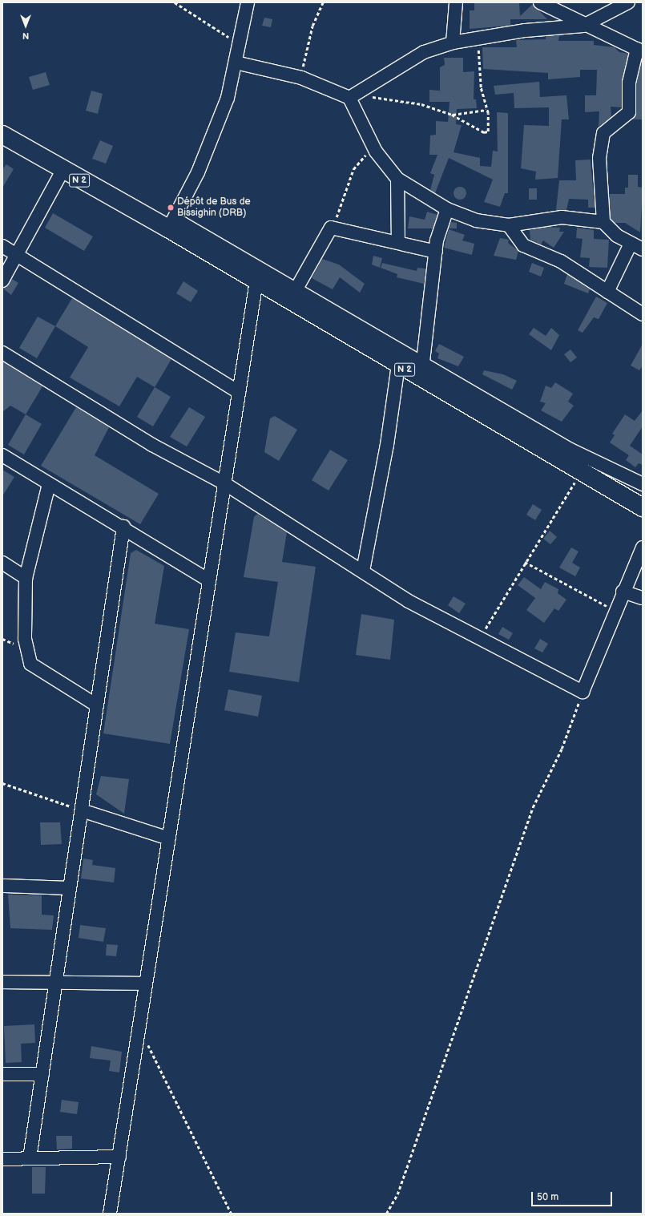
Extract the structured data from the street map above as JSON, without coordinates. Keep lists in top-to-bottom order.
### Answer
{
  "streets": {
    "main road": ["N 2"]
  },
  "places": ["Dépôt de Bus de Bissighin (DRB)"],
  "scale_bar": "50 m",
  "north": "bottom"
}
